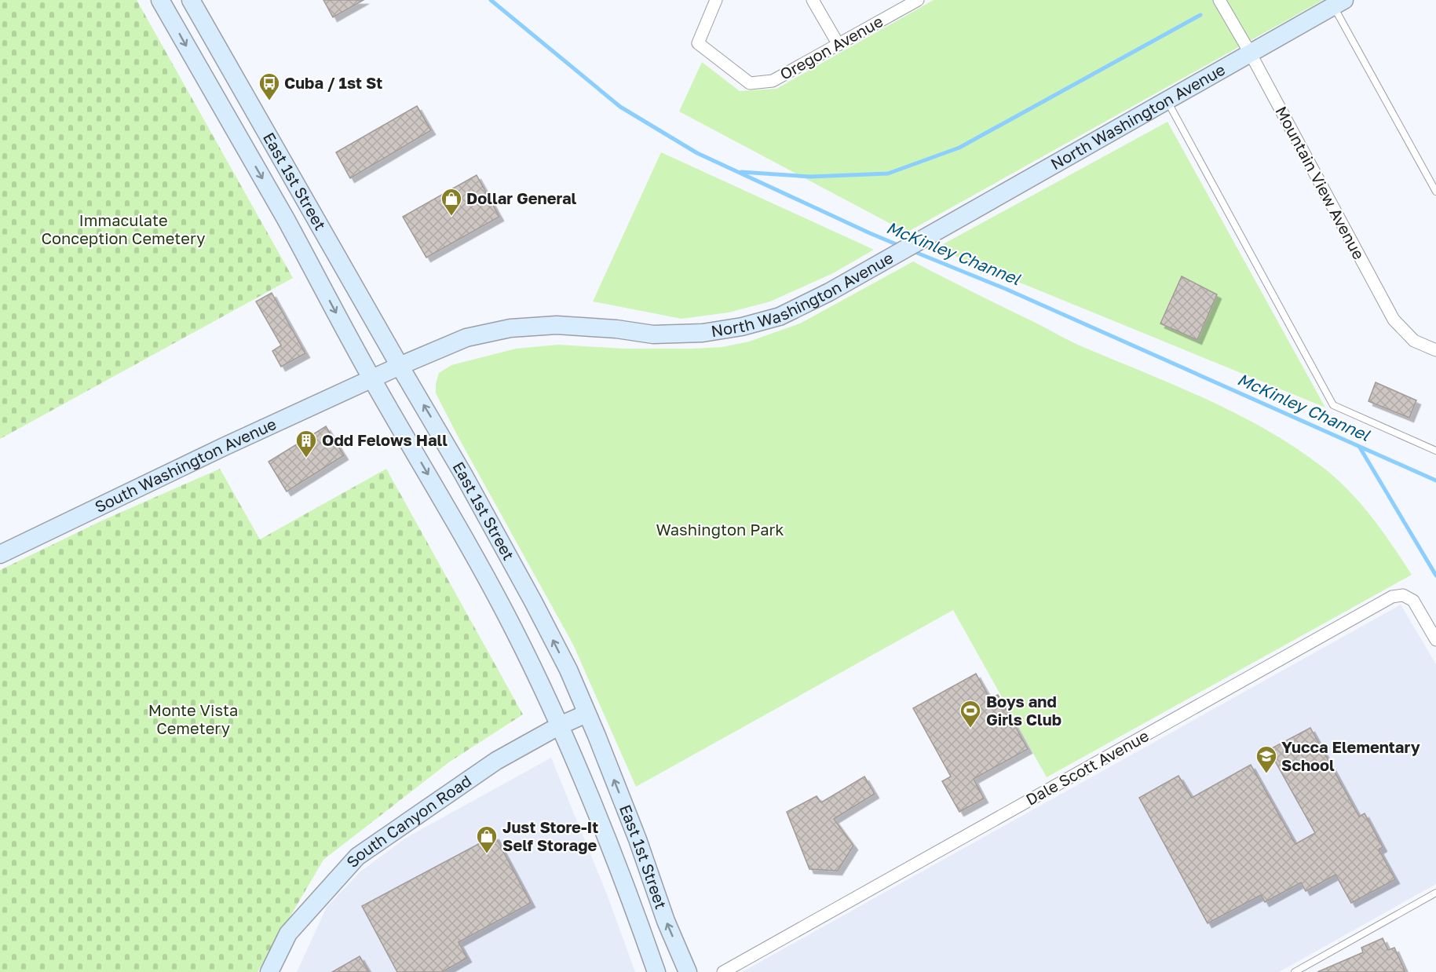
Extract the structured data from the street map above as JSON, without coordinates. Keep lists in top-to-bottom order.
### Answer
{
  "streets": {
    "main road": [
      "North Washington Avenue",
      "East 1st Street",
      "South Washington Avenue",
      "South Canyon Road"
    ],
    "street": ["Oregon Avenue", "Mountain View Avenue", "Dale Scott Avenue"]
  },
  "crossings": [
    ["North Washington Avenue", "East 1st Street"],
    ["North Washington Avenue", "Mountain View Avenue"],
    ["North Washington Avenue", "South Washington Avenue"],
    ["East 1st Street", "South Washington Avenue"],
    ["East 1st Street", "South Canyon Road"]
  ],
  "water": ["McKinley Channel"],
  "parks": ["Immaculate Conception Cemetery", "Washington Park", "Monte Vista Cemetery"],
  "places": {
    "bus stop": ["Cuba / 1st St"],
    "shop": ["Dollar General", "Just Store-It Self Storage"],
    "building": ["Odd Felows Hall"],
    "sports": ["Boys and Girls Club"],
    "school or university": ["Yucca Elementary School"]
  }
}
